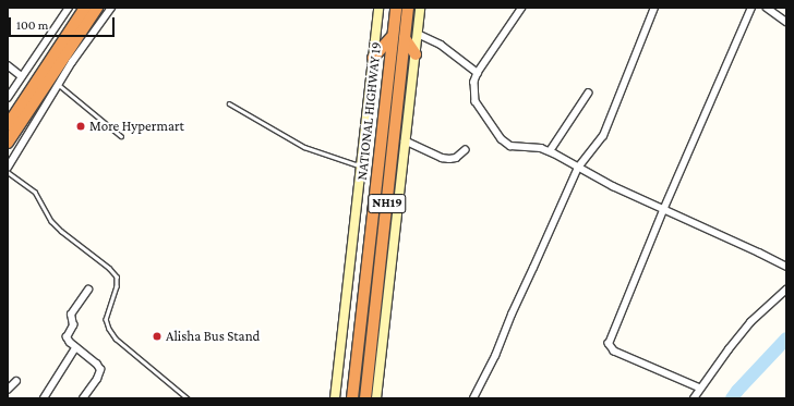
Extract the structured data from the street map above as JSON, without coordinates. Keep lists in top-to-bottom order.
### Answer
{
  "streets": {
    "highway": ["NATIONAL HIGHWAY 19", "NH19"]
  },
  "places": ["More Hypermart", "Alisha Bus Stand"],
  "scale_bar": "100 m"
}
